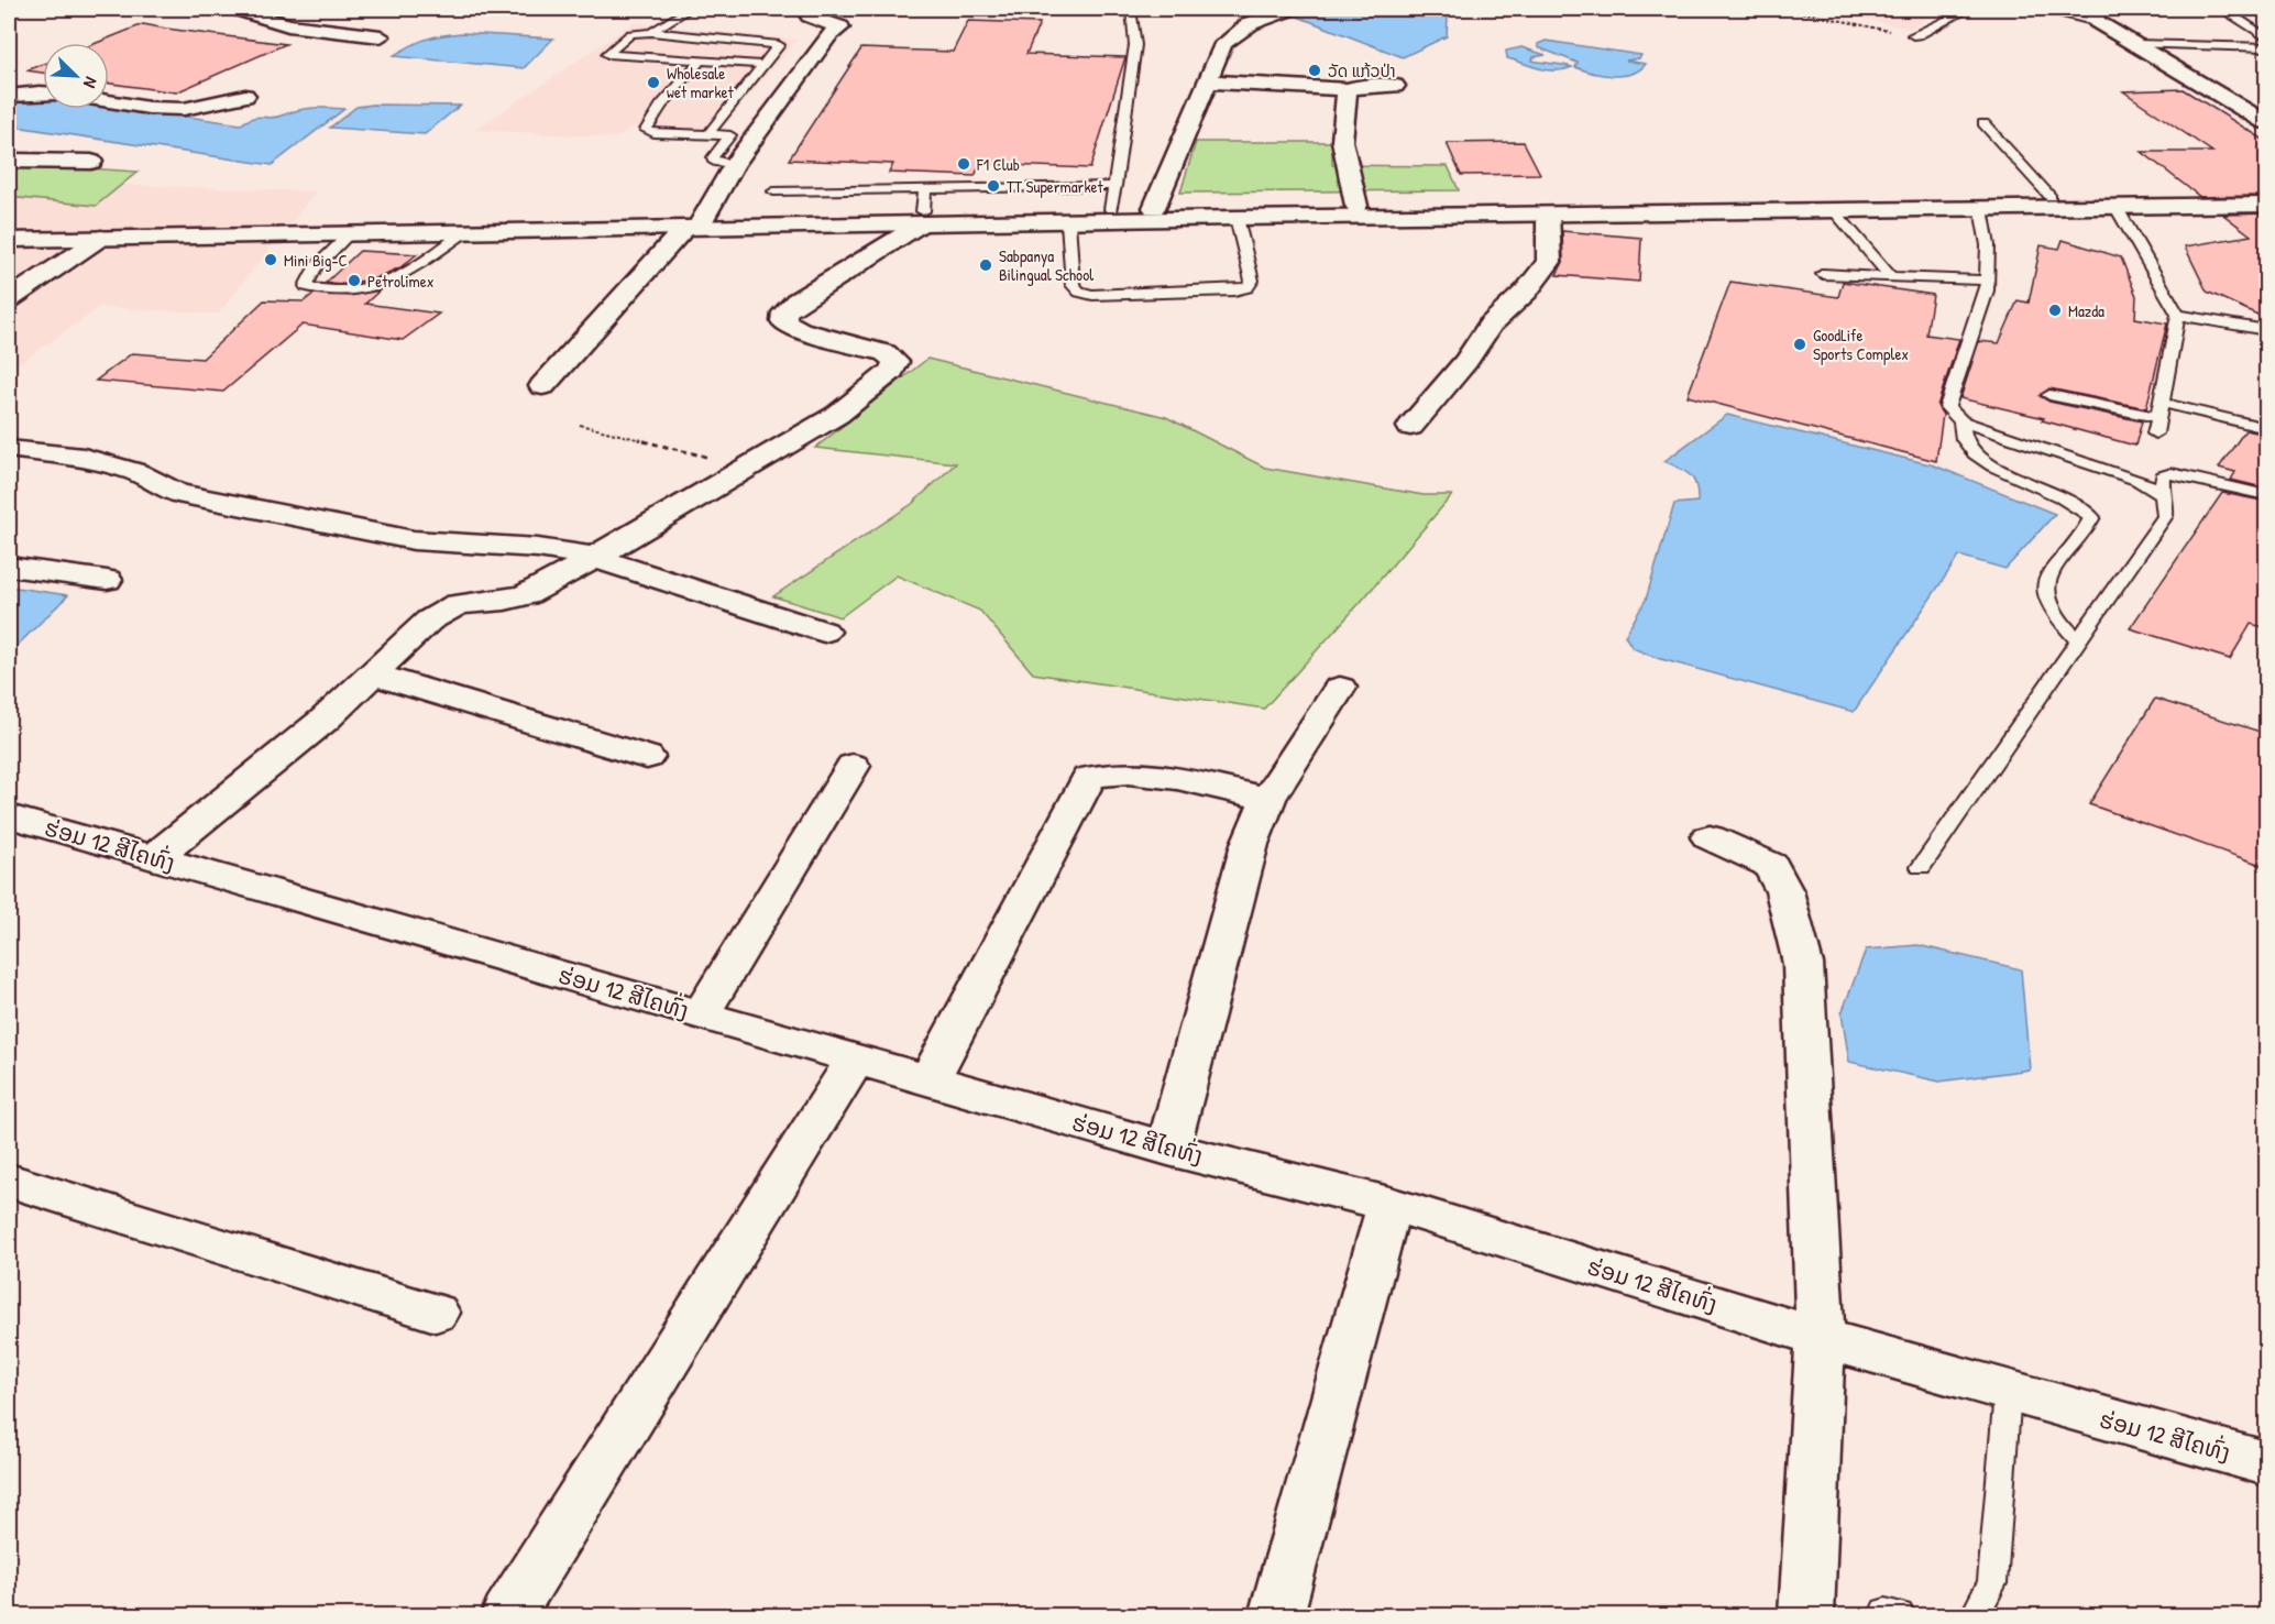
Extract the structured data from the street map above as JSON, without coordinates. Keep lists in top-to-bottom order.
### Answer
{
  "streets": {
    "main road": ["ຮ່ອມ 12 ສີໄຄທົ່ງ"]
  },
  "places": [
    "ວັດ ແກ້ວປ່າ",
    "Wholesale wet market",
    "F1 Club",
    "TT Supermarket",
    "Mini Big-C",
    "Sabpanya Bilingual School",
    "Petrolimex",
    "Mazda",
    "GoodLife Sports Complex"
  ],
  "north": "bottom right"
}
